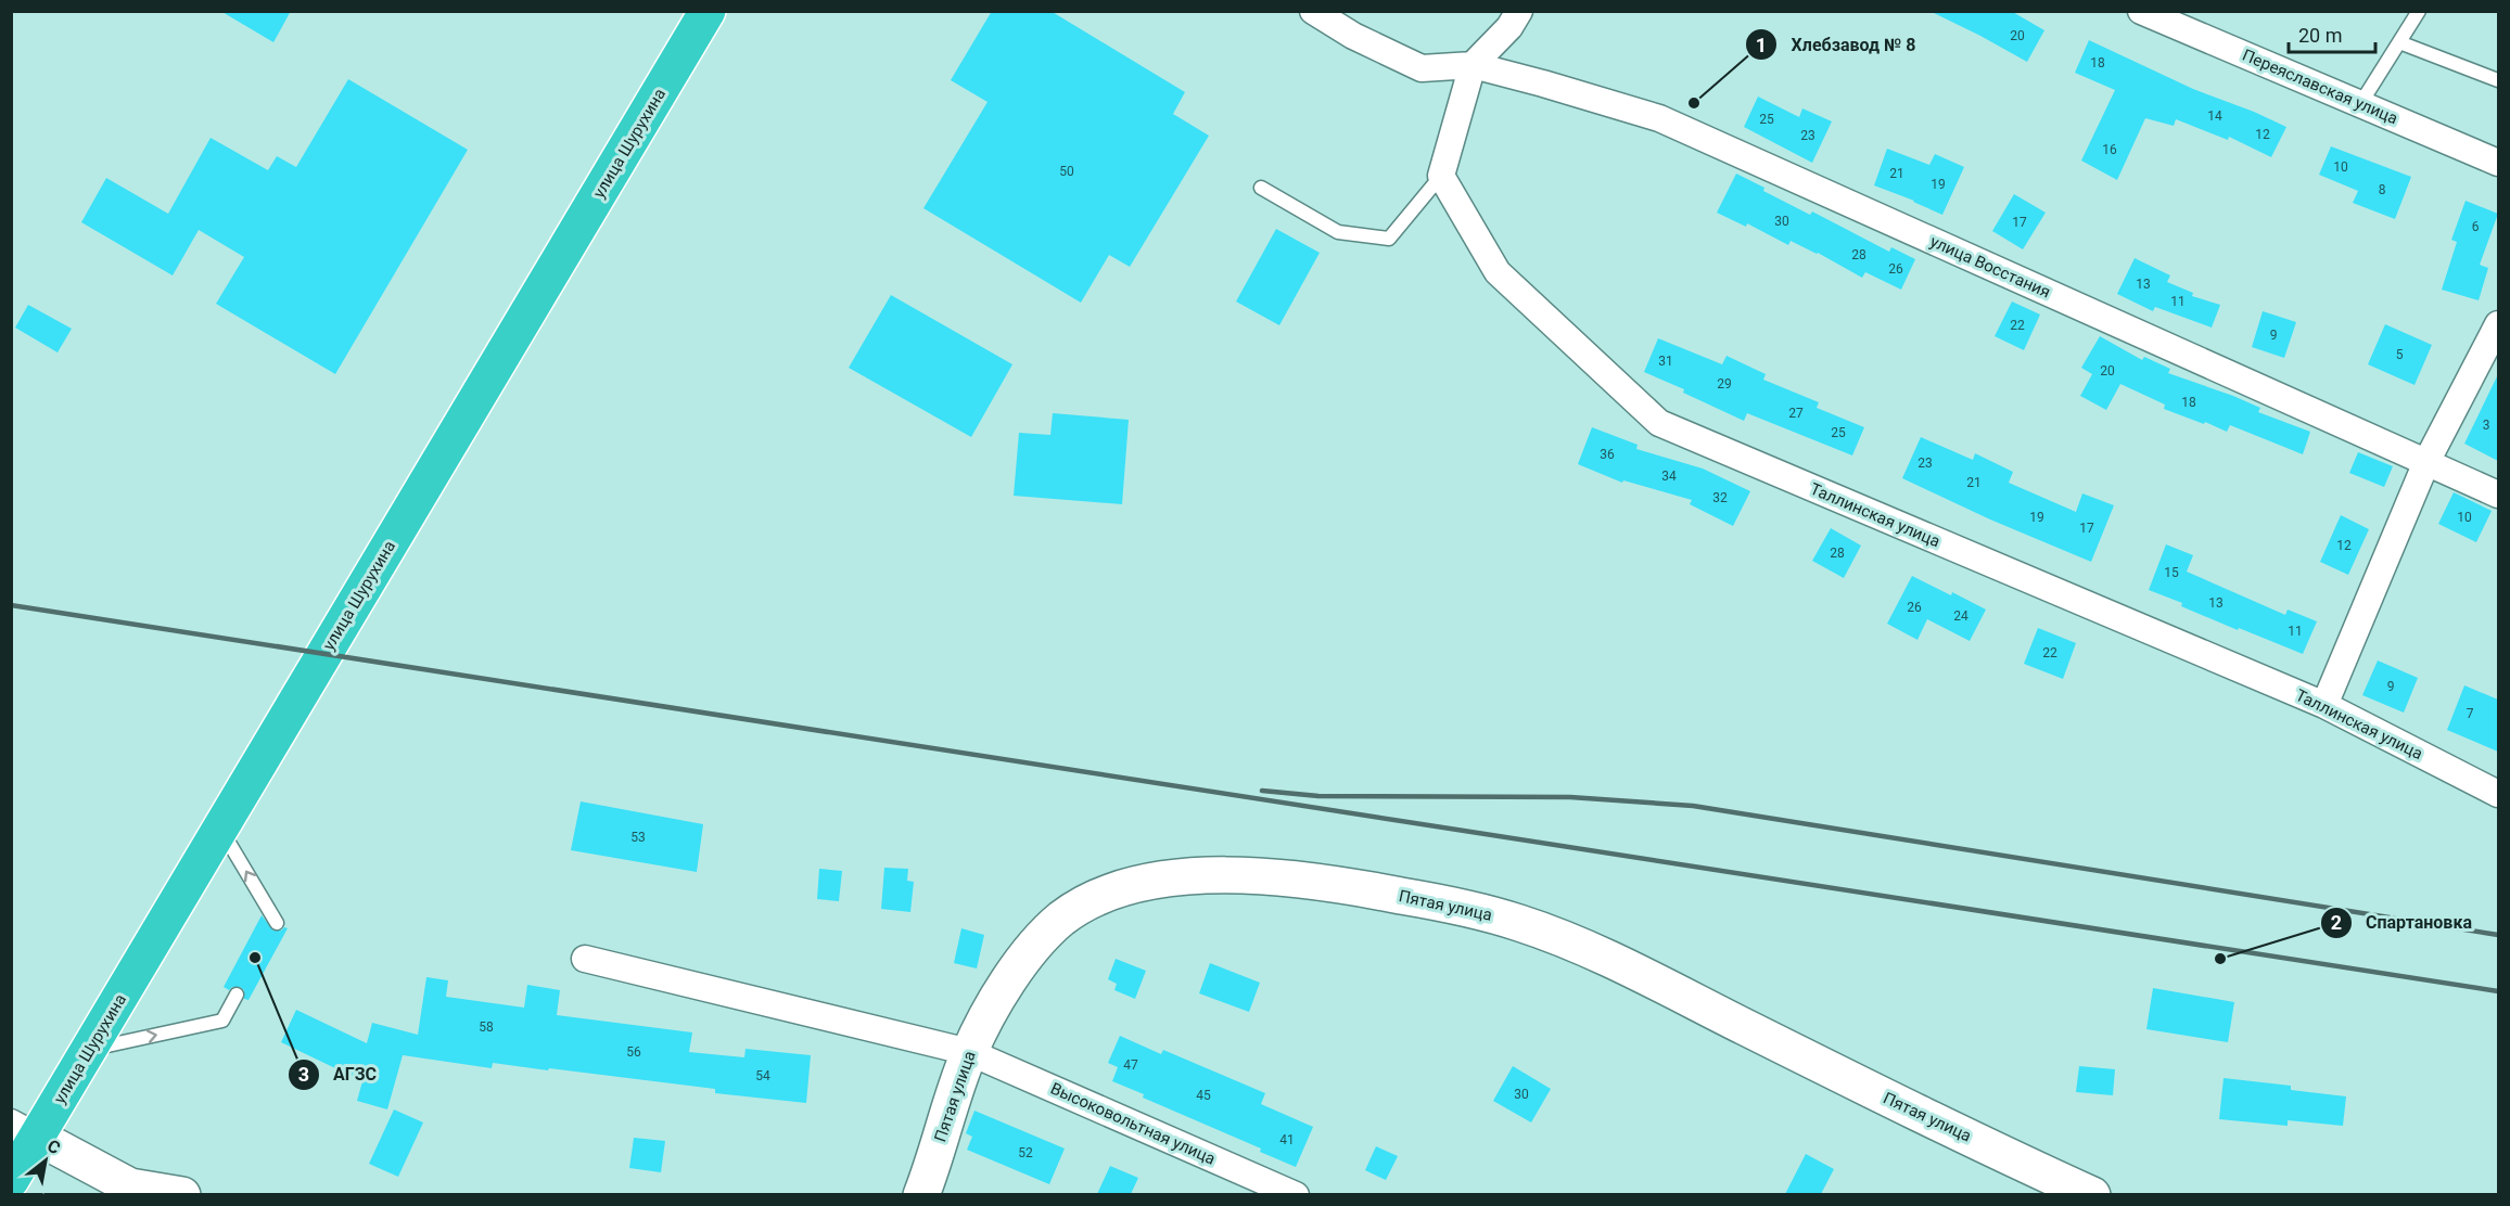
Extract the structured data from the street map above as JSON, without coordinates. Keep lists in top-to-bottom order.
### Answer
{
  "streets": {
    "highway": ["улица Шурухина"],
    "street": [
      "Переяславская улица",
      "улица Восстания",
      "Таллинская улица",
      "Пятая улица",
      "Высоковольтная улица"
    ]
  },
  "crossings": [
    ["Пятая улица", "Высоковольтная улица"]
  ],
  "places": ["Хлебзавод № 8", "АГЗС", "Спартановка"],
  "house_numbers": [
    "20",
    "18",
    "14",
    "25",
    "12",
    "23",
    "16",
    "10",
    "50",
    "21",
    "19",
    "8",
    "30",
    "17",
    "6",
    "28",
    "26",
    "13",
    "11",
    "22",
    "9",
    "5",
    "31",
    "20",
    "29",
    "18",
    "27",
    "3",
    "25",
    "36",
    "23",
    "34",
    "21",
    "32",
    "19",
    "10",
    "17",
    "12",
    "28",
    "15",
    "13",
    "26",
    "24",
    "11",
    "22",
    "9",
    "7",
    "53",
    "58",
    "56",
    "47",
    "54",
    "30",
    "45",
    "41",
    "52"
  ],
  "scale_bar": "20 m",
  "north": "top right"
}
